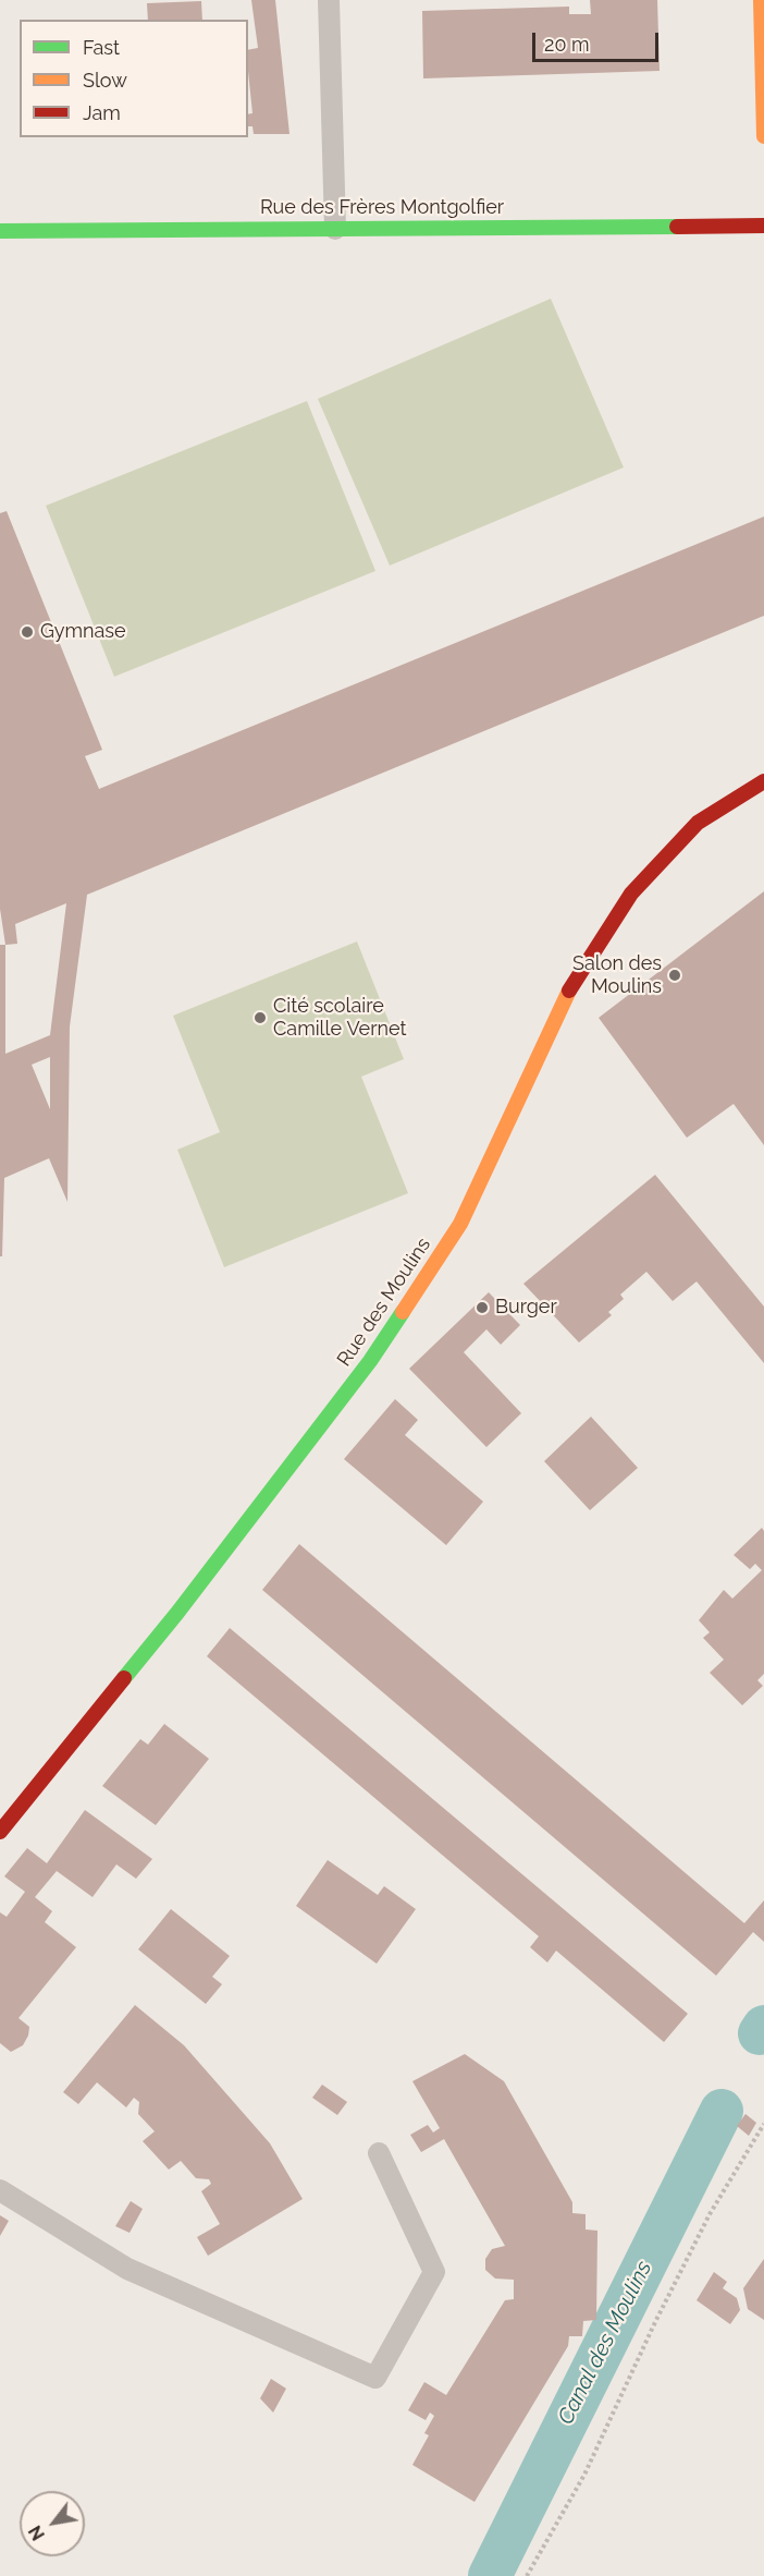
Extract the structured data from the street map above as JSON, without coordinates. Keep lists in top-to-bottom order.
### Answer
{
  "streets": {
    "street": ["Rue des Frères Montgolfier", "Rue des Moulins"]
  },
  "water": ["Canal des Moulins"],
  "places": [
    "Gymnase",
    "Salon des Moulins",
    "Cité scolaire Camille Vernet",
    "Burger"
  ],
  "legend": ["Fast", "Slow", "Jam"],
  "scale_bar": "20 m",
  "north": "bottom left"
}
